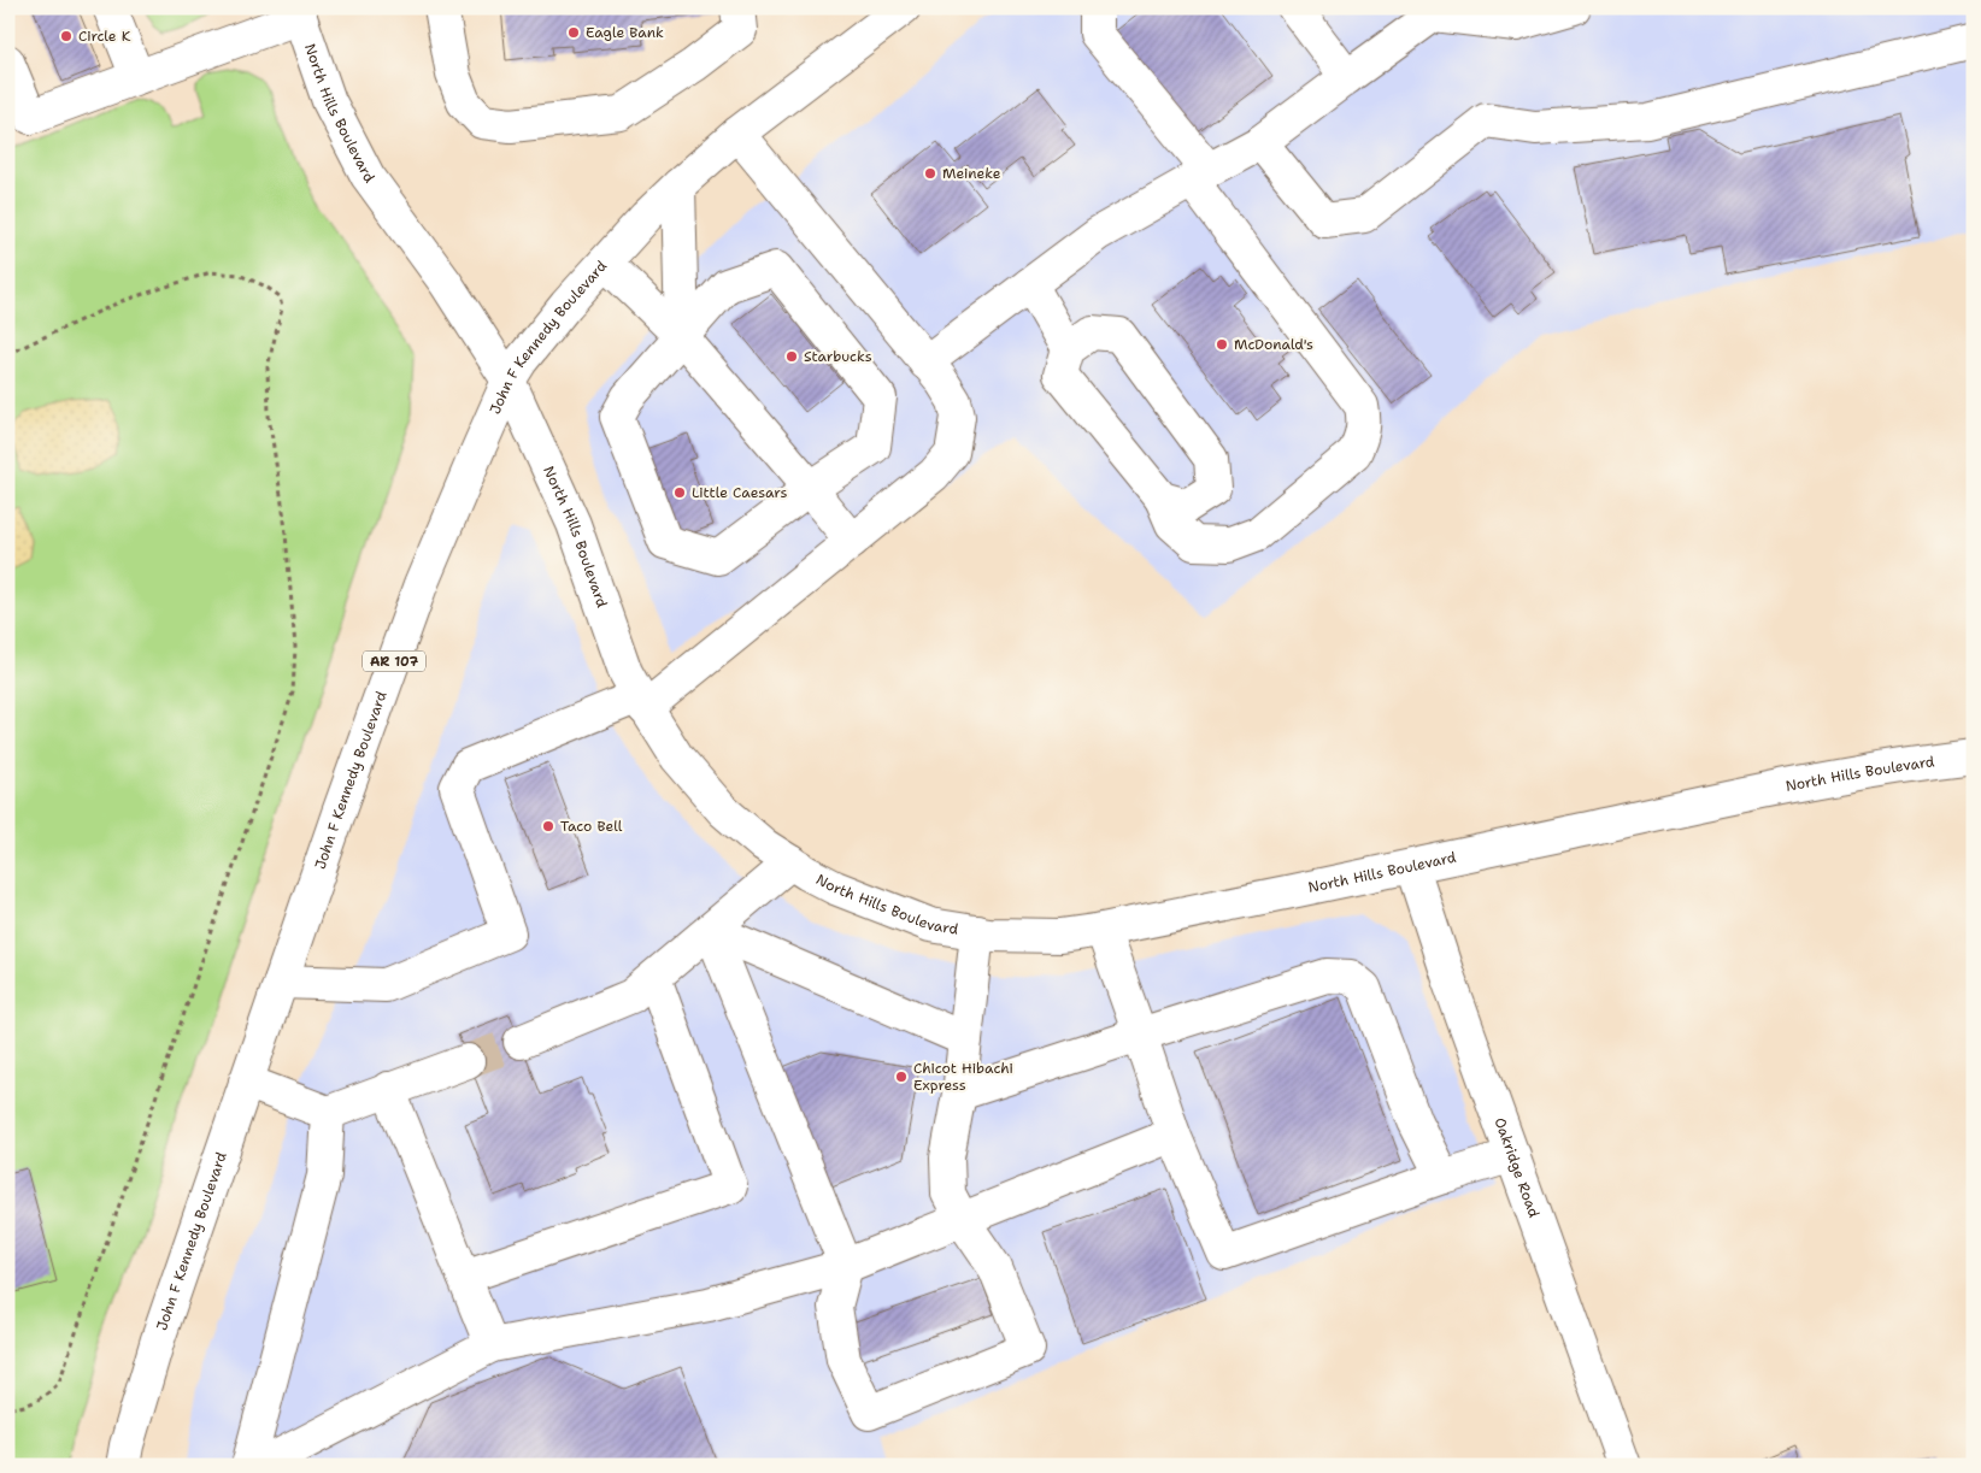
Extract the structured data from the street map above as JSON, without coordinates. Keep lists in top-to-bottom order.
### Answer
{
  "streets": {
    "street": [
      "North Hills Boulevard",
      "John F Kennedy Boulevard",
      "AR 107",
      "Oakridge Road"
    ]
  },
  "crossings": [
    ["North Hills Boulevard", "John F Kennedy Boulevard"],
    ["North Hills Boulevard", "Oakridge Road"]
  ],
  "places": [
    "Eagle Bank",
    "Circle K",
    "Meineke",
    "McDonald's",
    "Starbucks",
    "Little Caesars",
    "Taco Bell",
    "Chicot Hibachi Express"
  ]
}
